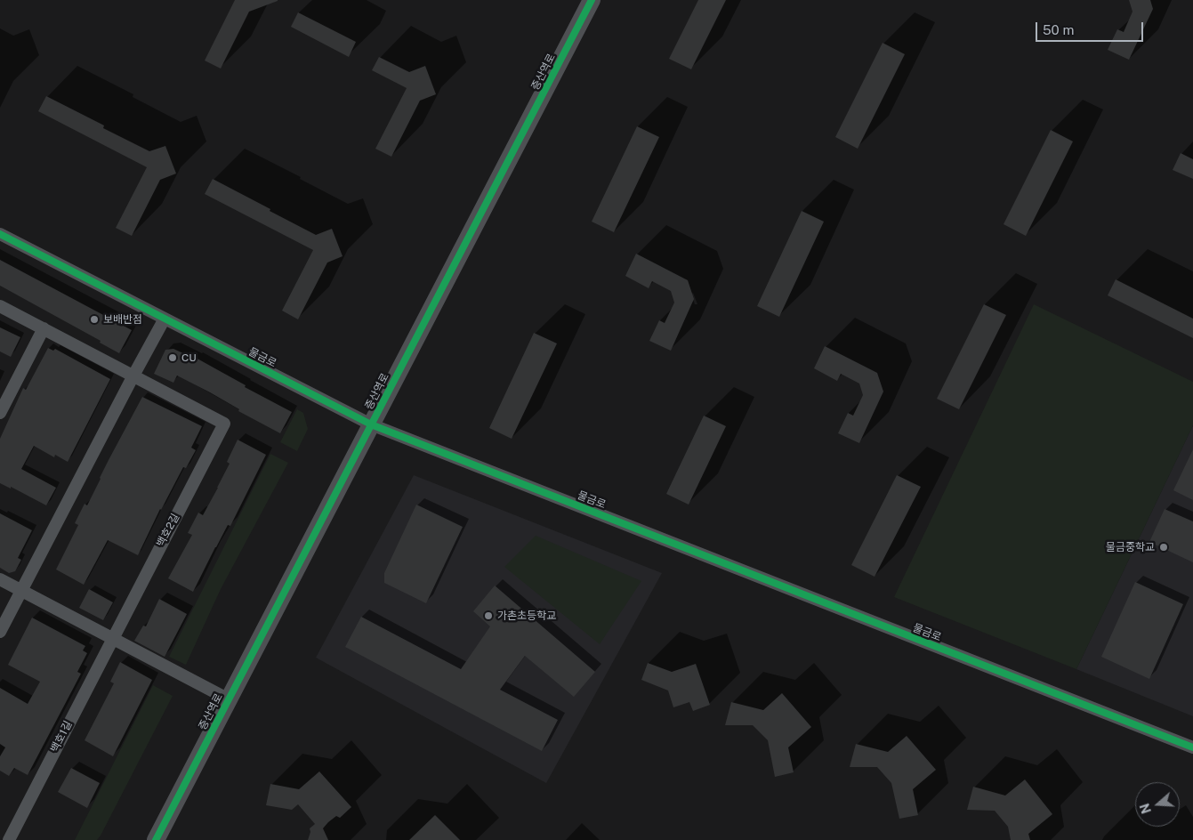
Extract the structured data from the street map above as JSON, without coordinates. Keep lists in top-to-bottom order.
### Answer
{
  "streets": {
    "street": [
      "증산역로",
      "물금로",
      "백호2길",
      "백호1길"
    ]
  },
  "crossings": [
    ["증산역로", "물금로"],
    ["백호2길", "백호1길"]
  ],
  "places": [
    "보배반점",
    "CU",
    "물금중학교",
    "가촌초등학교"
  ],
  "scale_bar": "50 m",
  "north": "left"
}
